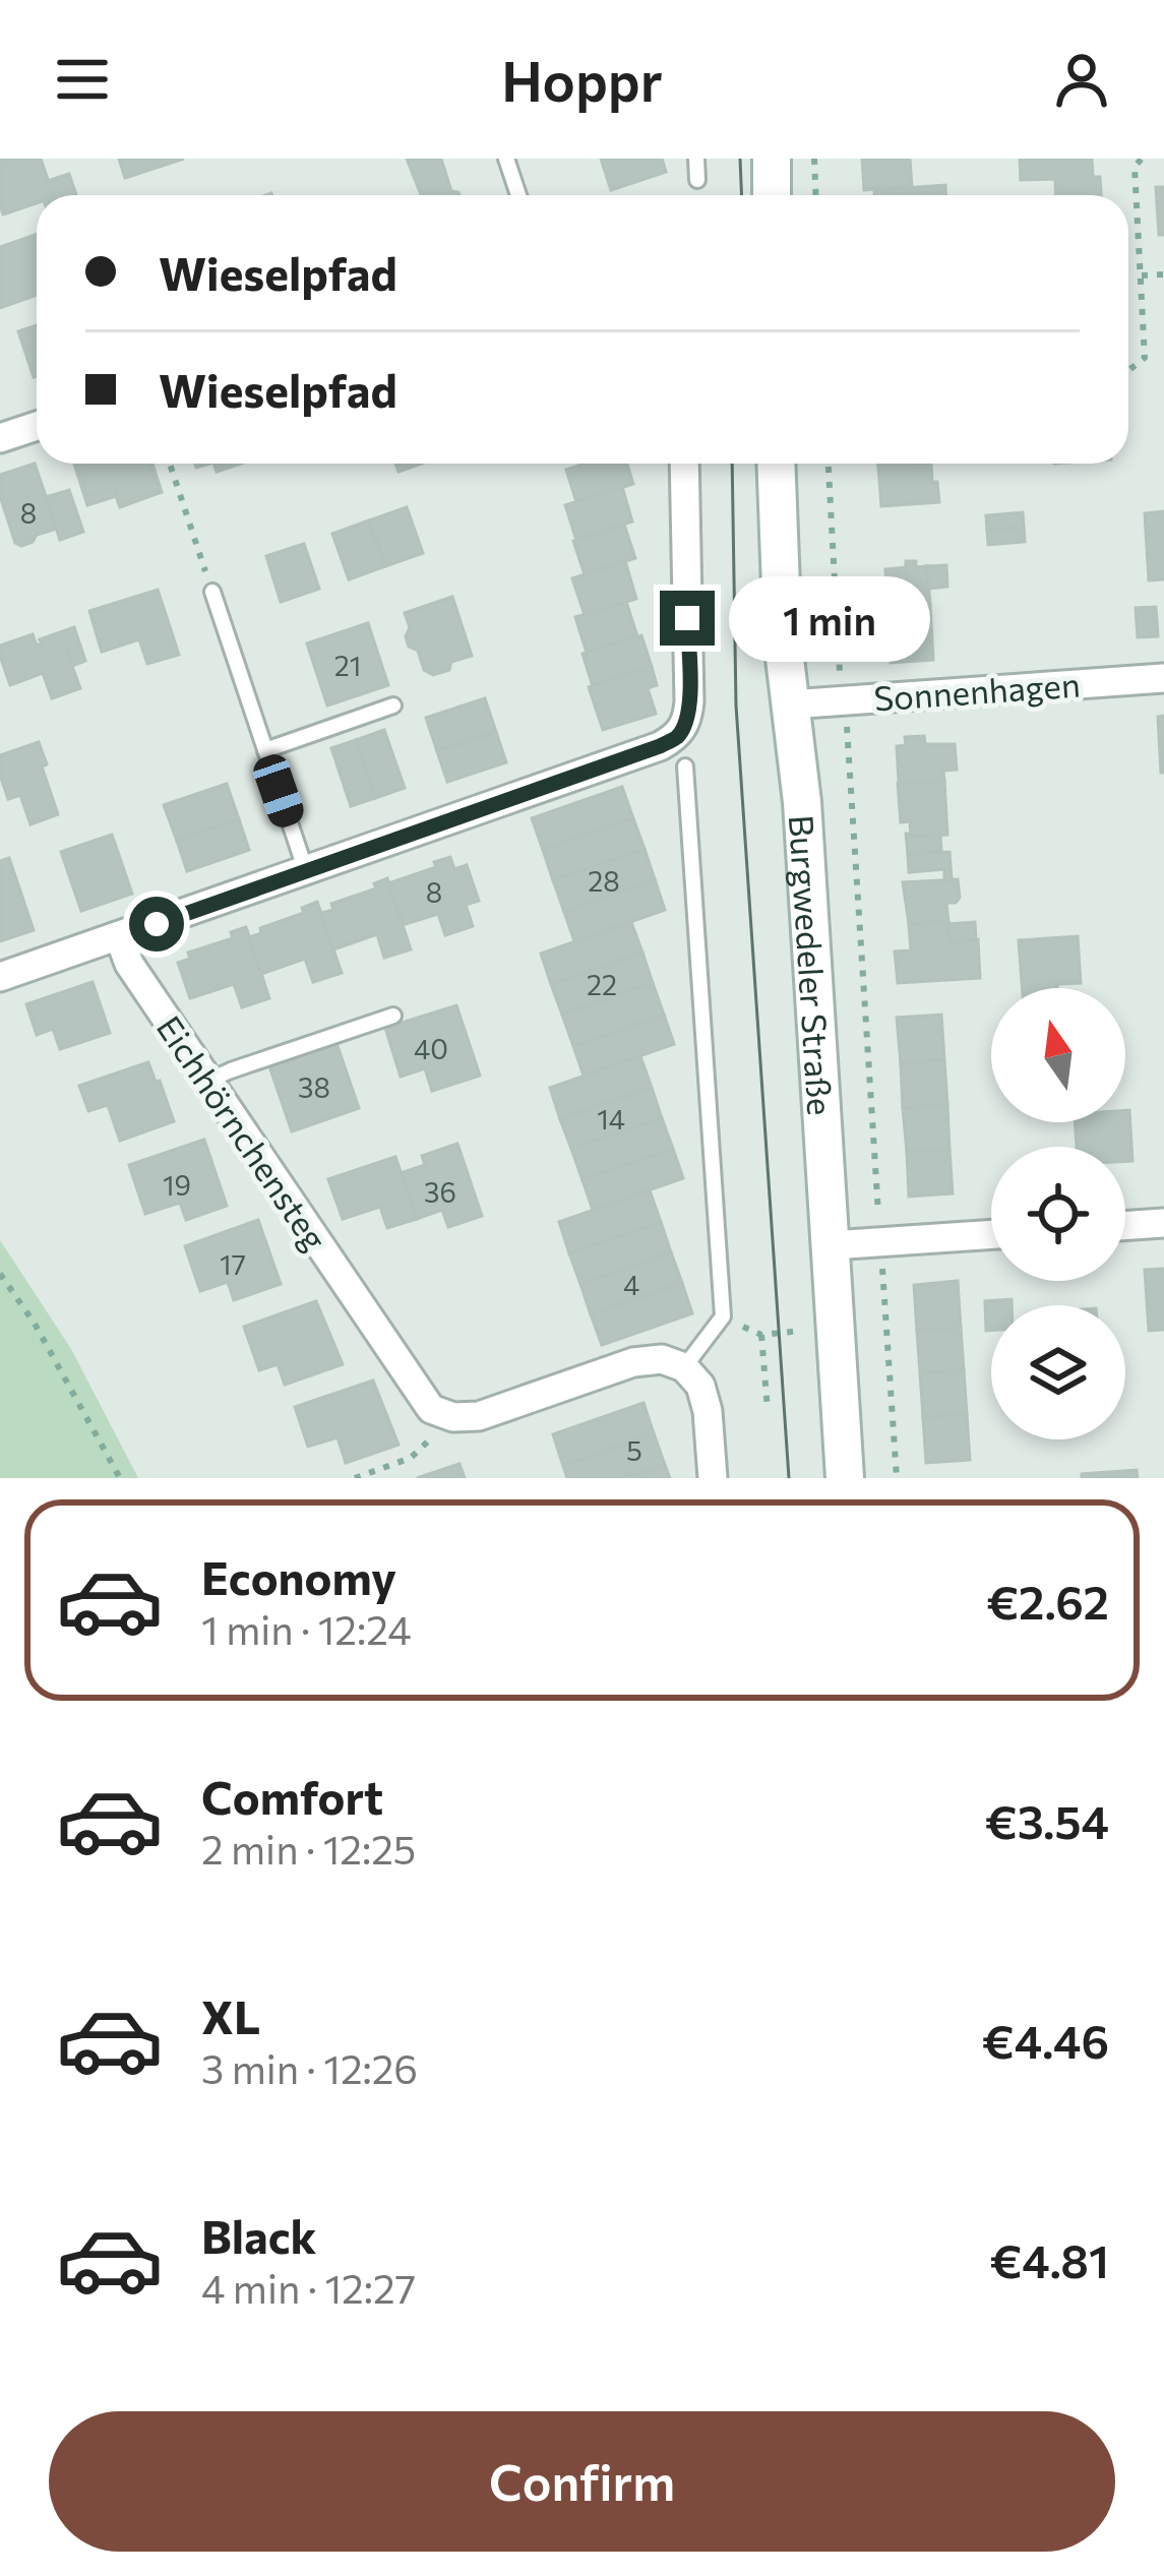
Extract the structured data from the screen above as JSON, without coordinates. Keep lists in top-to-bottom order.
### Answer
{
  "streets": {
    "main road": ["Burgwedeler Straße"],
    "street": ["Sonnenhagen", "Eichhörnchensteg"]
  },
  "crossings": [
    ["Sonnenhagen", "Burgwedeler Straße"]
  ],
  "house_numbers": [
    "8",
    "21",
    "28",
    "8",
    "22",
    "40",
    "38",
    "14",
    "19",
    "36",
    "17",
    "4",
    "5"
  ],
  "north": "top",
  "page": {
    "header": "Hoppr",
    "banner": ["Wieselpfad", "Wieselpfad"],
    "bubble": "1 min",
    "list": [
      {
        "name": "Economy",
        "note": "1 min · 12:24",
        "value": "€2.62"
      },
      {
        "name": "Comfort",
        "note": "2 min · 12:25",
        "value": "€3.54"
      },
      {
        "name": "XL",
        "note": "3 min · 12:26",
        "value": "€4.46"
      },
      {
        "name": "Black",
        "note": "4 min · 12:27",
        "value": "€4.81"
      }
    ],
    "buttons": "Confirm"
  }
}
